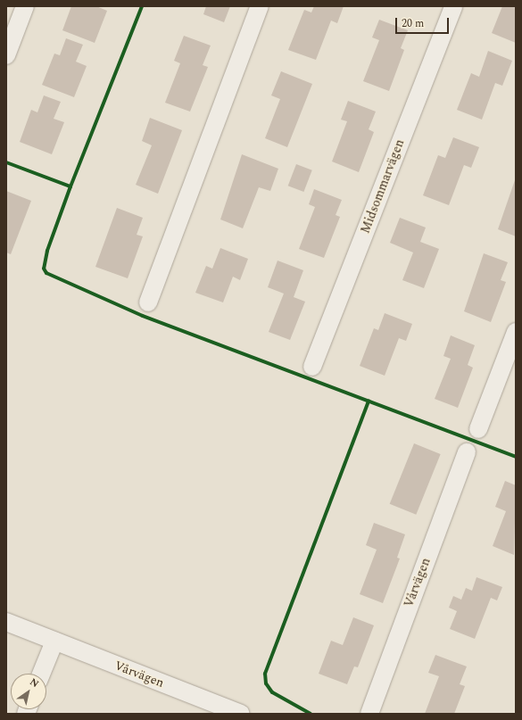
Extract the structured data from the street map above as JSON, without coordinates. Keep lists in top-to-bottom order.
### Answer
{
  "streets": {
    "street": ["Midsommarvägen", "Vårvägen"]
  },
  "scale_bar": "20 m",
  "north": "top right"
}
